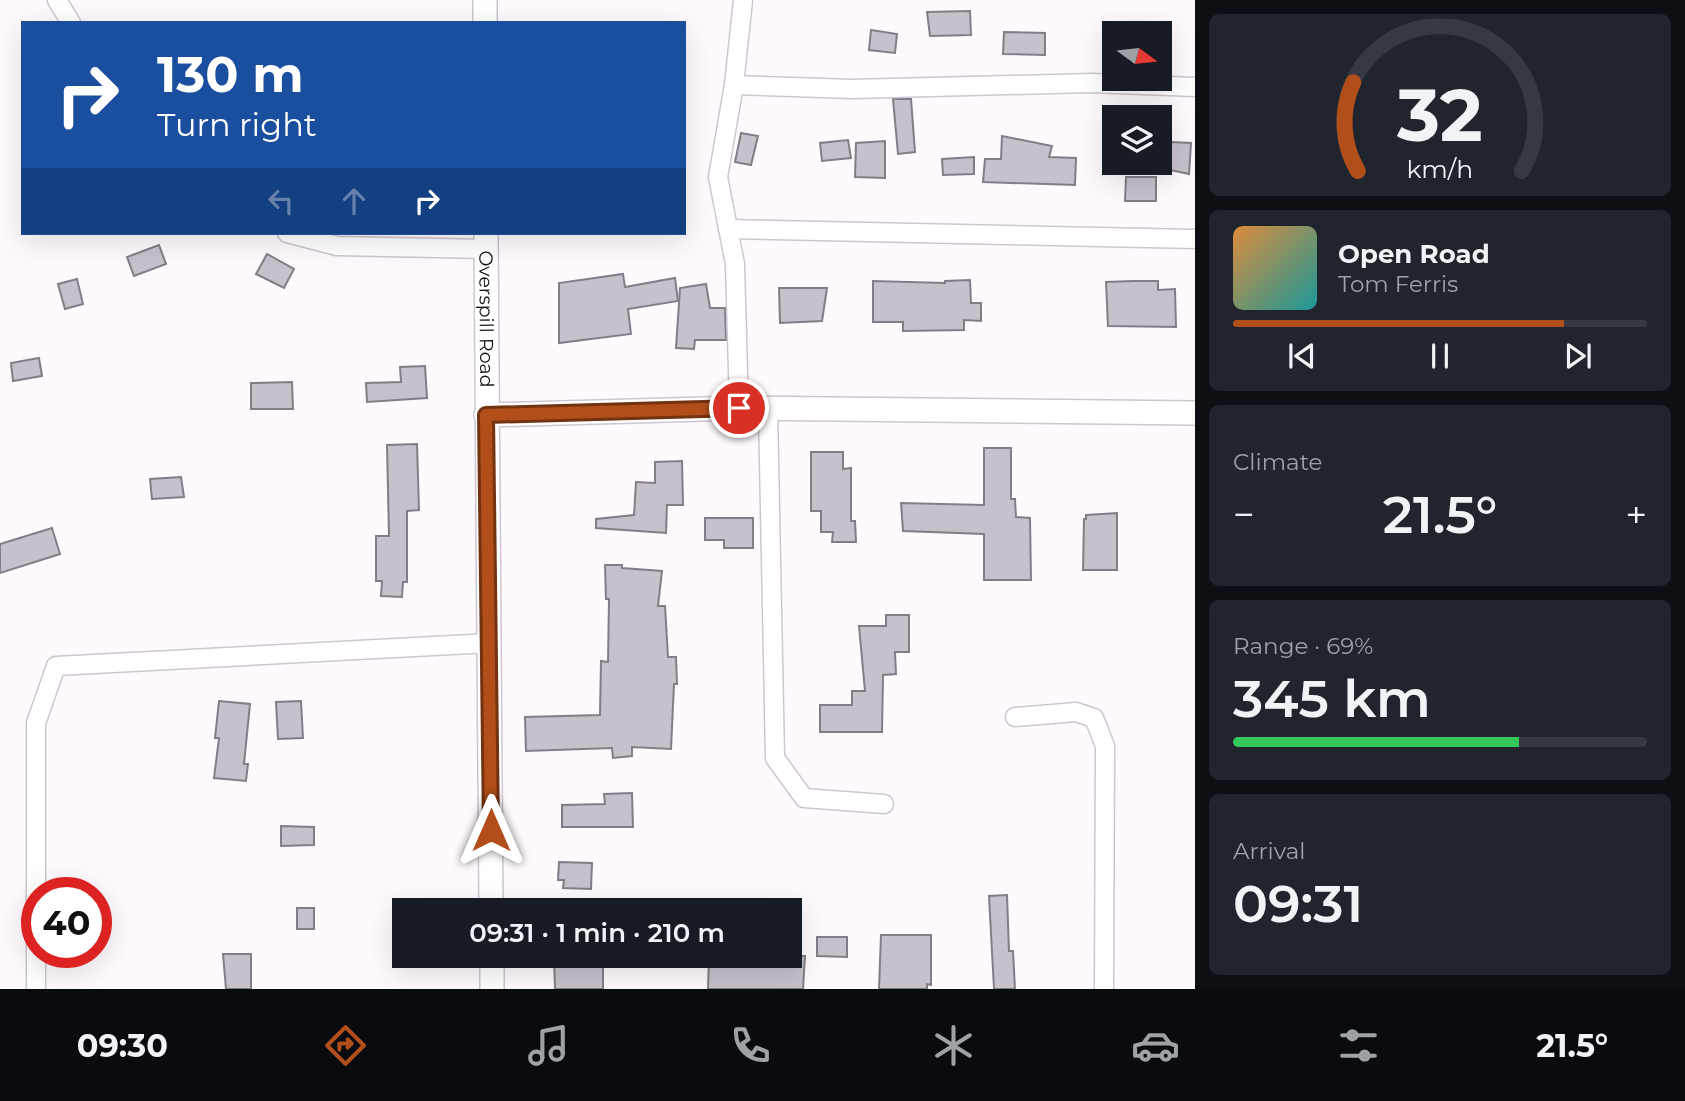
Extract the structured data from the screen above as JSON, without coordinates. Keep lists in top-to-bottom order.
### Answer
{
  "streets": {
    "street": ["Overspill Road"]
  },
  "north": "right",
  "page": {
    "turn": ["130 m", "Turn right"],
    "song": ["Open Road", "Tom Ferris"],
    "tile": [
      "Climate",
      ["Range · 69%", "345 km"],
      ["Arrival", "09:31"]
    ],
    "heat": ["−", "21.5°", "+"],
    "limit": "40",
    "trip": "09:31 · 1 min · 210 m",
    "tabs": ["09:30", "21.5°"],
    "gauge": ["32", "km/h"]
  }
}
